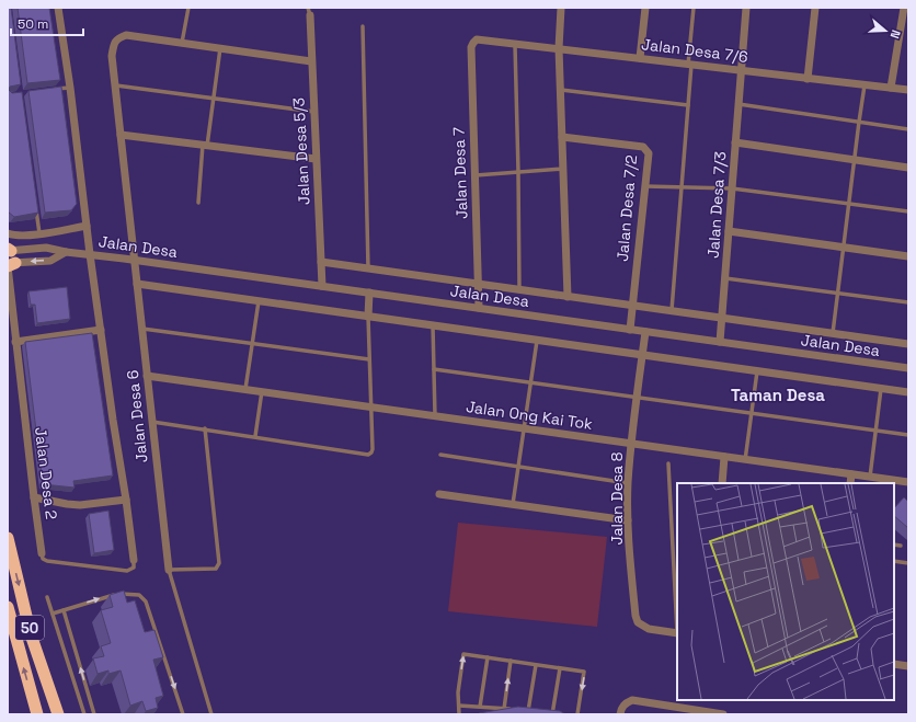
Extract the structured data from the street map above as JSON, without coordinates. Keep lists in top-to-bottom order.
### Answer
{
  "streets": {
    "highway": ["50"],
    "street": [
      "Jalan Desa 7/6",
      "Jalan Desa 5/3",
      "Jalan Desa 7",
      "Jalan Desa 7/3",
      "Jalan Desa 7/2",
      "Jalan Desa",
      "Jalan Ong Kai Tok",
      "Jalan Desa 6",
      "Jalan Desa 2",
      "Jalan Desa 8"
    ]
  },
  "crossings": [
    ["Jalan Desa 7/6", "Jalan Desa 7"],
    ["Jalan Desa 7/6", "Jalan Desa 7/3"],
    ["Jalan Desa 5/3", "Jalan Desa"],
    ["Jalan Desa 7", "Jalan Desa"],
    ["Jalan Desa 7/3", "Jalan Desa"],
    ["Jalan Desa 7/2", "Jalan Desa"],
    ["Jalan Desa", "Jalan Desa 6"],
    ["Jalan Desa", "Jalan Desa 2"],
    ["Jalan Desa", "Jalan Desa 8"],
    ["Jalan Ong Kai Tok", "Jalan Desa 6"],
    ["Jalan Ong Kai Tok", "Jalan Desa 8"]
  ],
  "districts": ["Taman Desa"],
  "scale_bar": "50 m",
  "north": "right"
}
